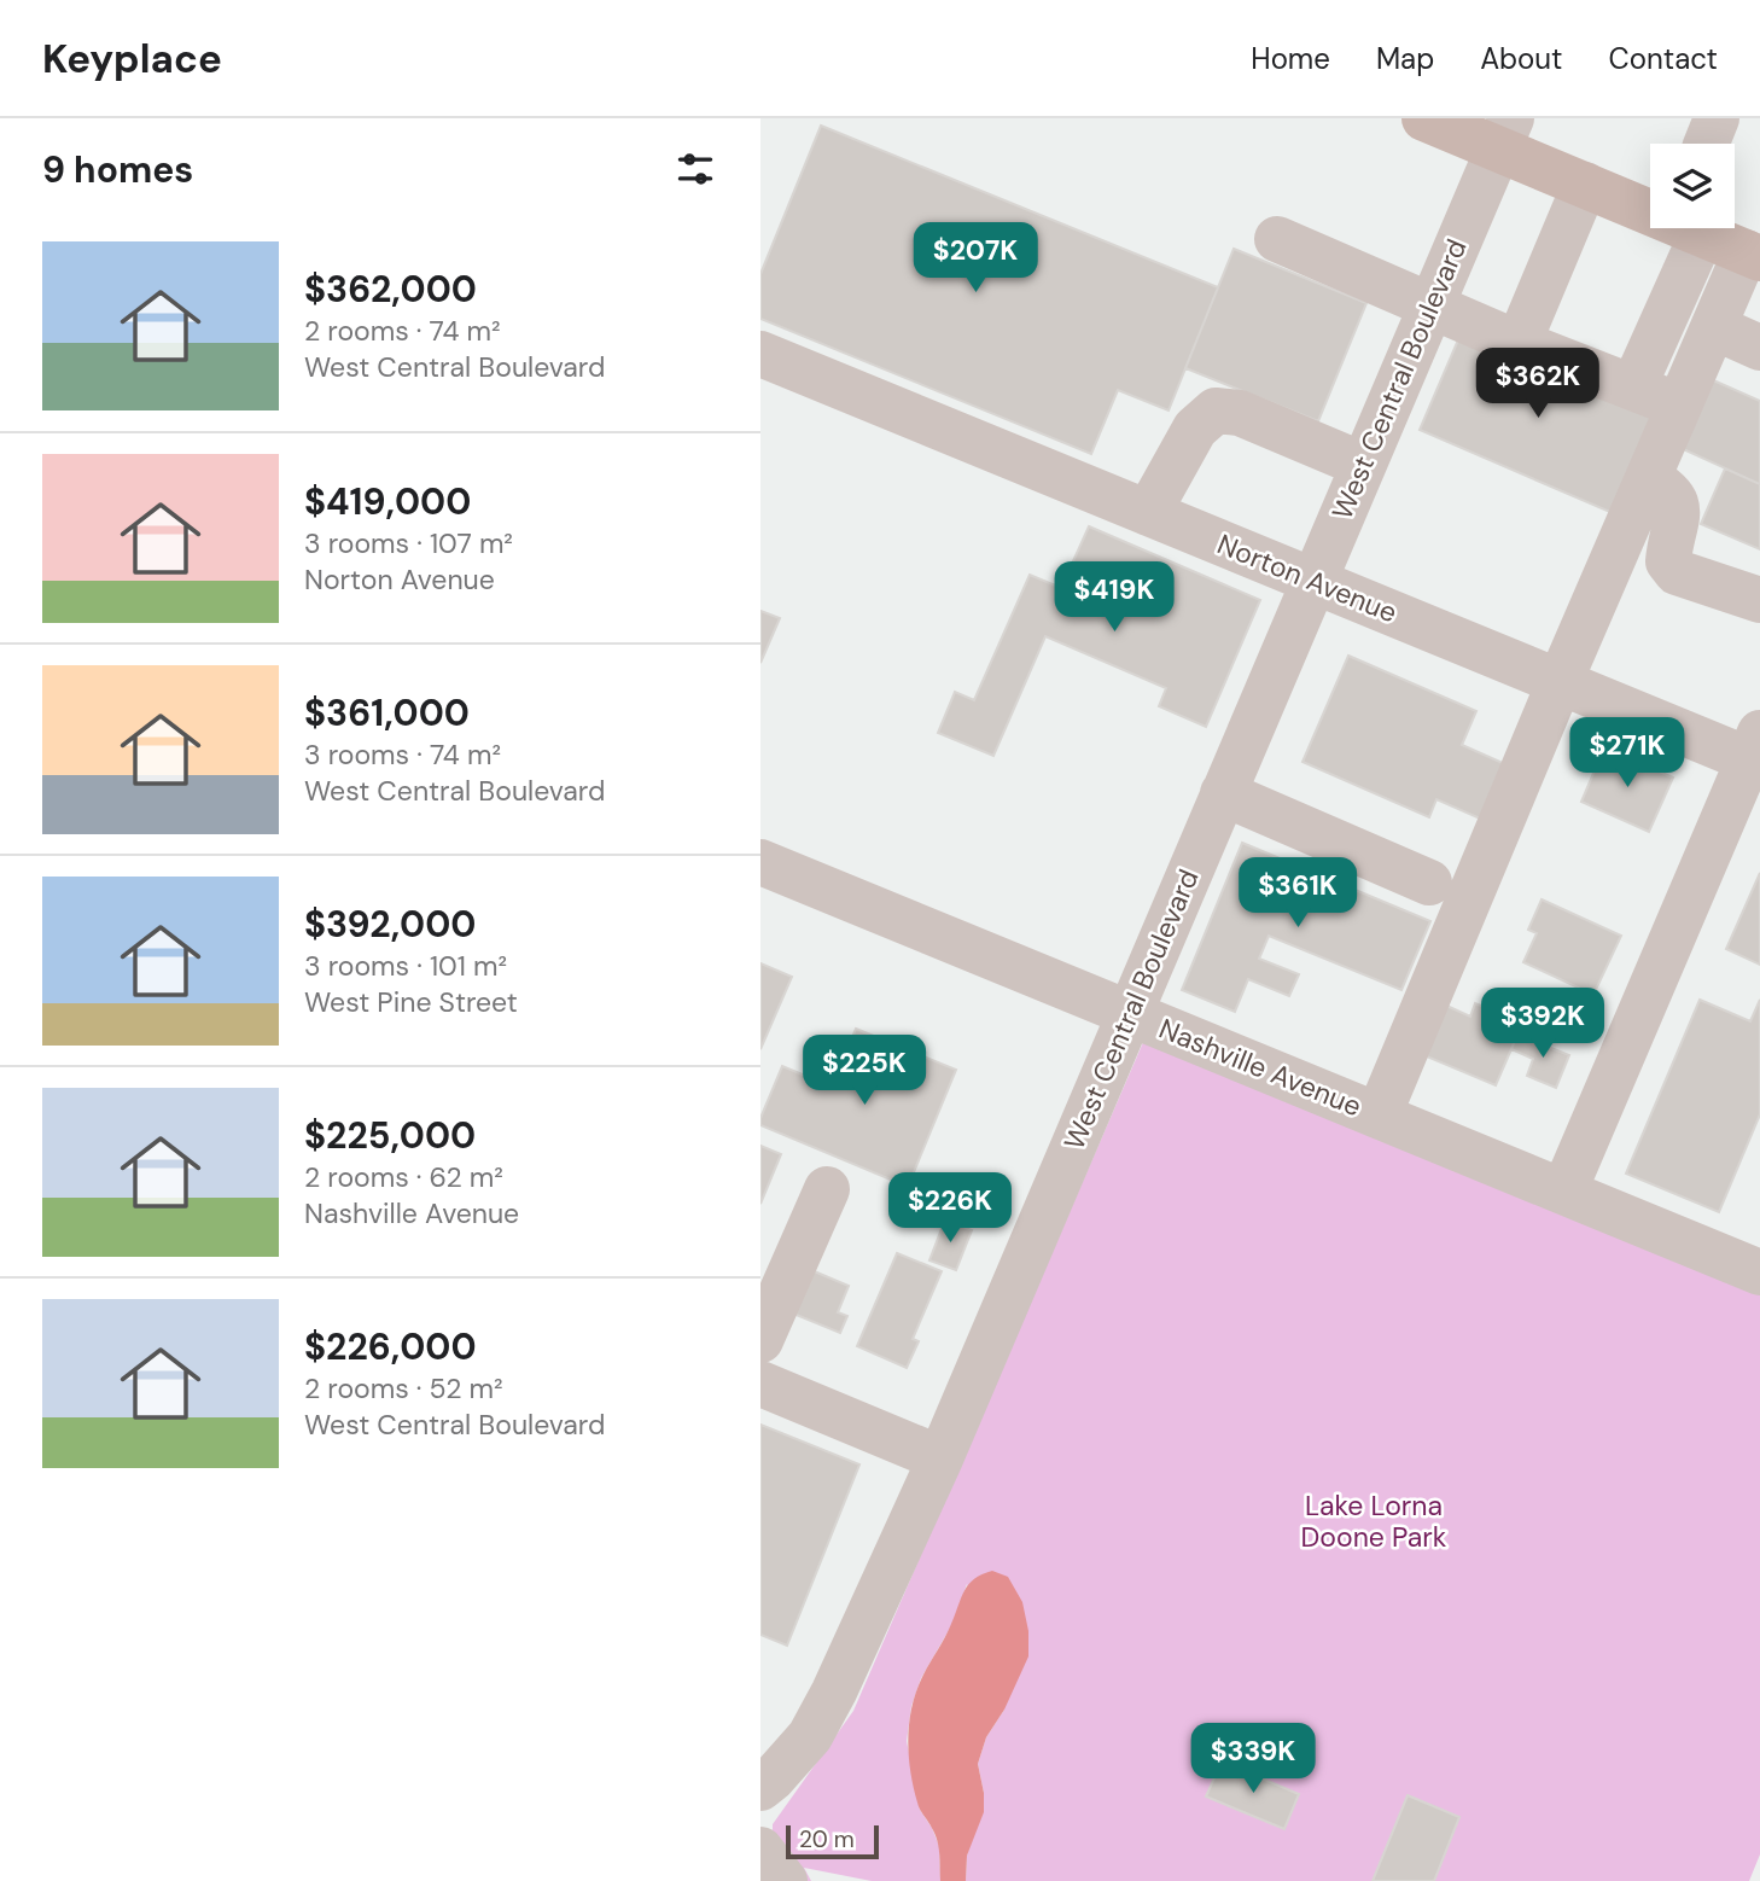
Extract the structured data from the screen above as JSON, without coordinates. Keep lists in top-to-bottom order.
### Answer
{
  "streets": {
    "street": ["West Central Boulevard", "Norton Avenue", "Nashville Avenue"]
  },
  "crossings": [
    ["West Central Boulevard", "Norton Avenue"],
    ["West Central Boulevard", "Nashville Avenue"]
  ],
  "parks": ["Lake Lorna Doone Park"],
  "scale_bar": "20 m",
  "page": {
    "header": "Keyplace",
    "nav": [
      "Home",
      "Map",
      "About",
      "Contact"
    ],
    "heading": "9 homes",
    "list": [
      {
        "name": "$362,000",
        "note": "2 rooms · 74 m² · West Central Boulevard"
      },
      {
        "name": "$419,000",
        "note": "3 rooms · 107 m² · Norton Avenue"
      },
      {
        "name": "$361,000",
        "note": "3 rooms · 74 m² · West Central Boulevard"
      },
      {
        "name": "$392,000",
        "note": "3 rooms · 101 m² · West Pine Street"
      },
      {
        "name": "$225,000",
        "note": "2 rooms · 62 m² · Nashville Avenue"
      },
      {
        "name": "$226,000",
        "note": "2 rooms · 52 m² · West Central Boulevard"
      }
    ],
    "price": [
      "$207K",
      "$362K",
      "$419K",
      "$271K",
      "$361K",
      "$392K",
      "$225K",
      "$226K",
      "$339K"
    ],
    "scale": "20 m"
  }
}
